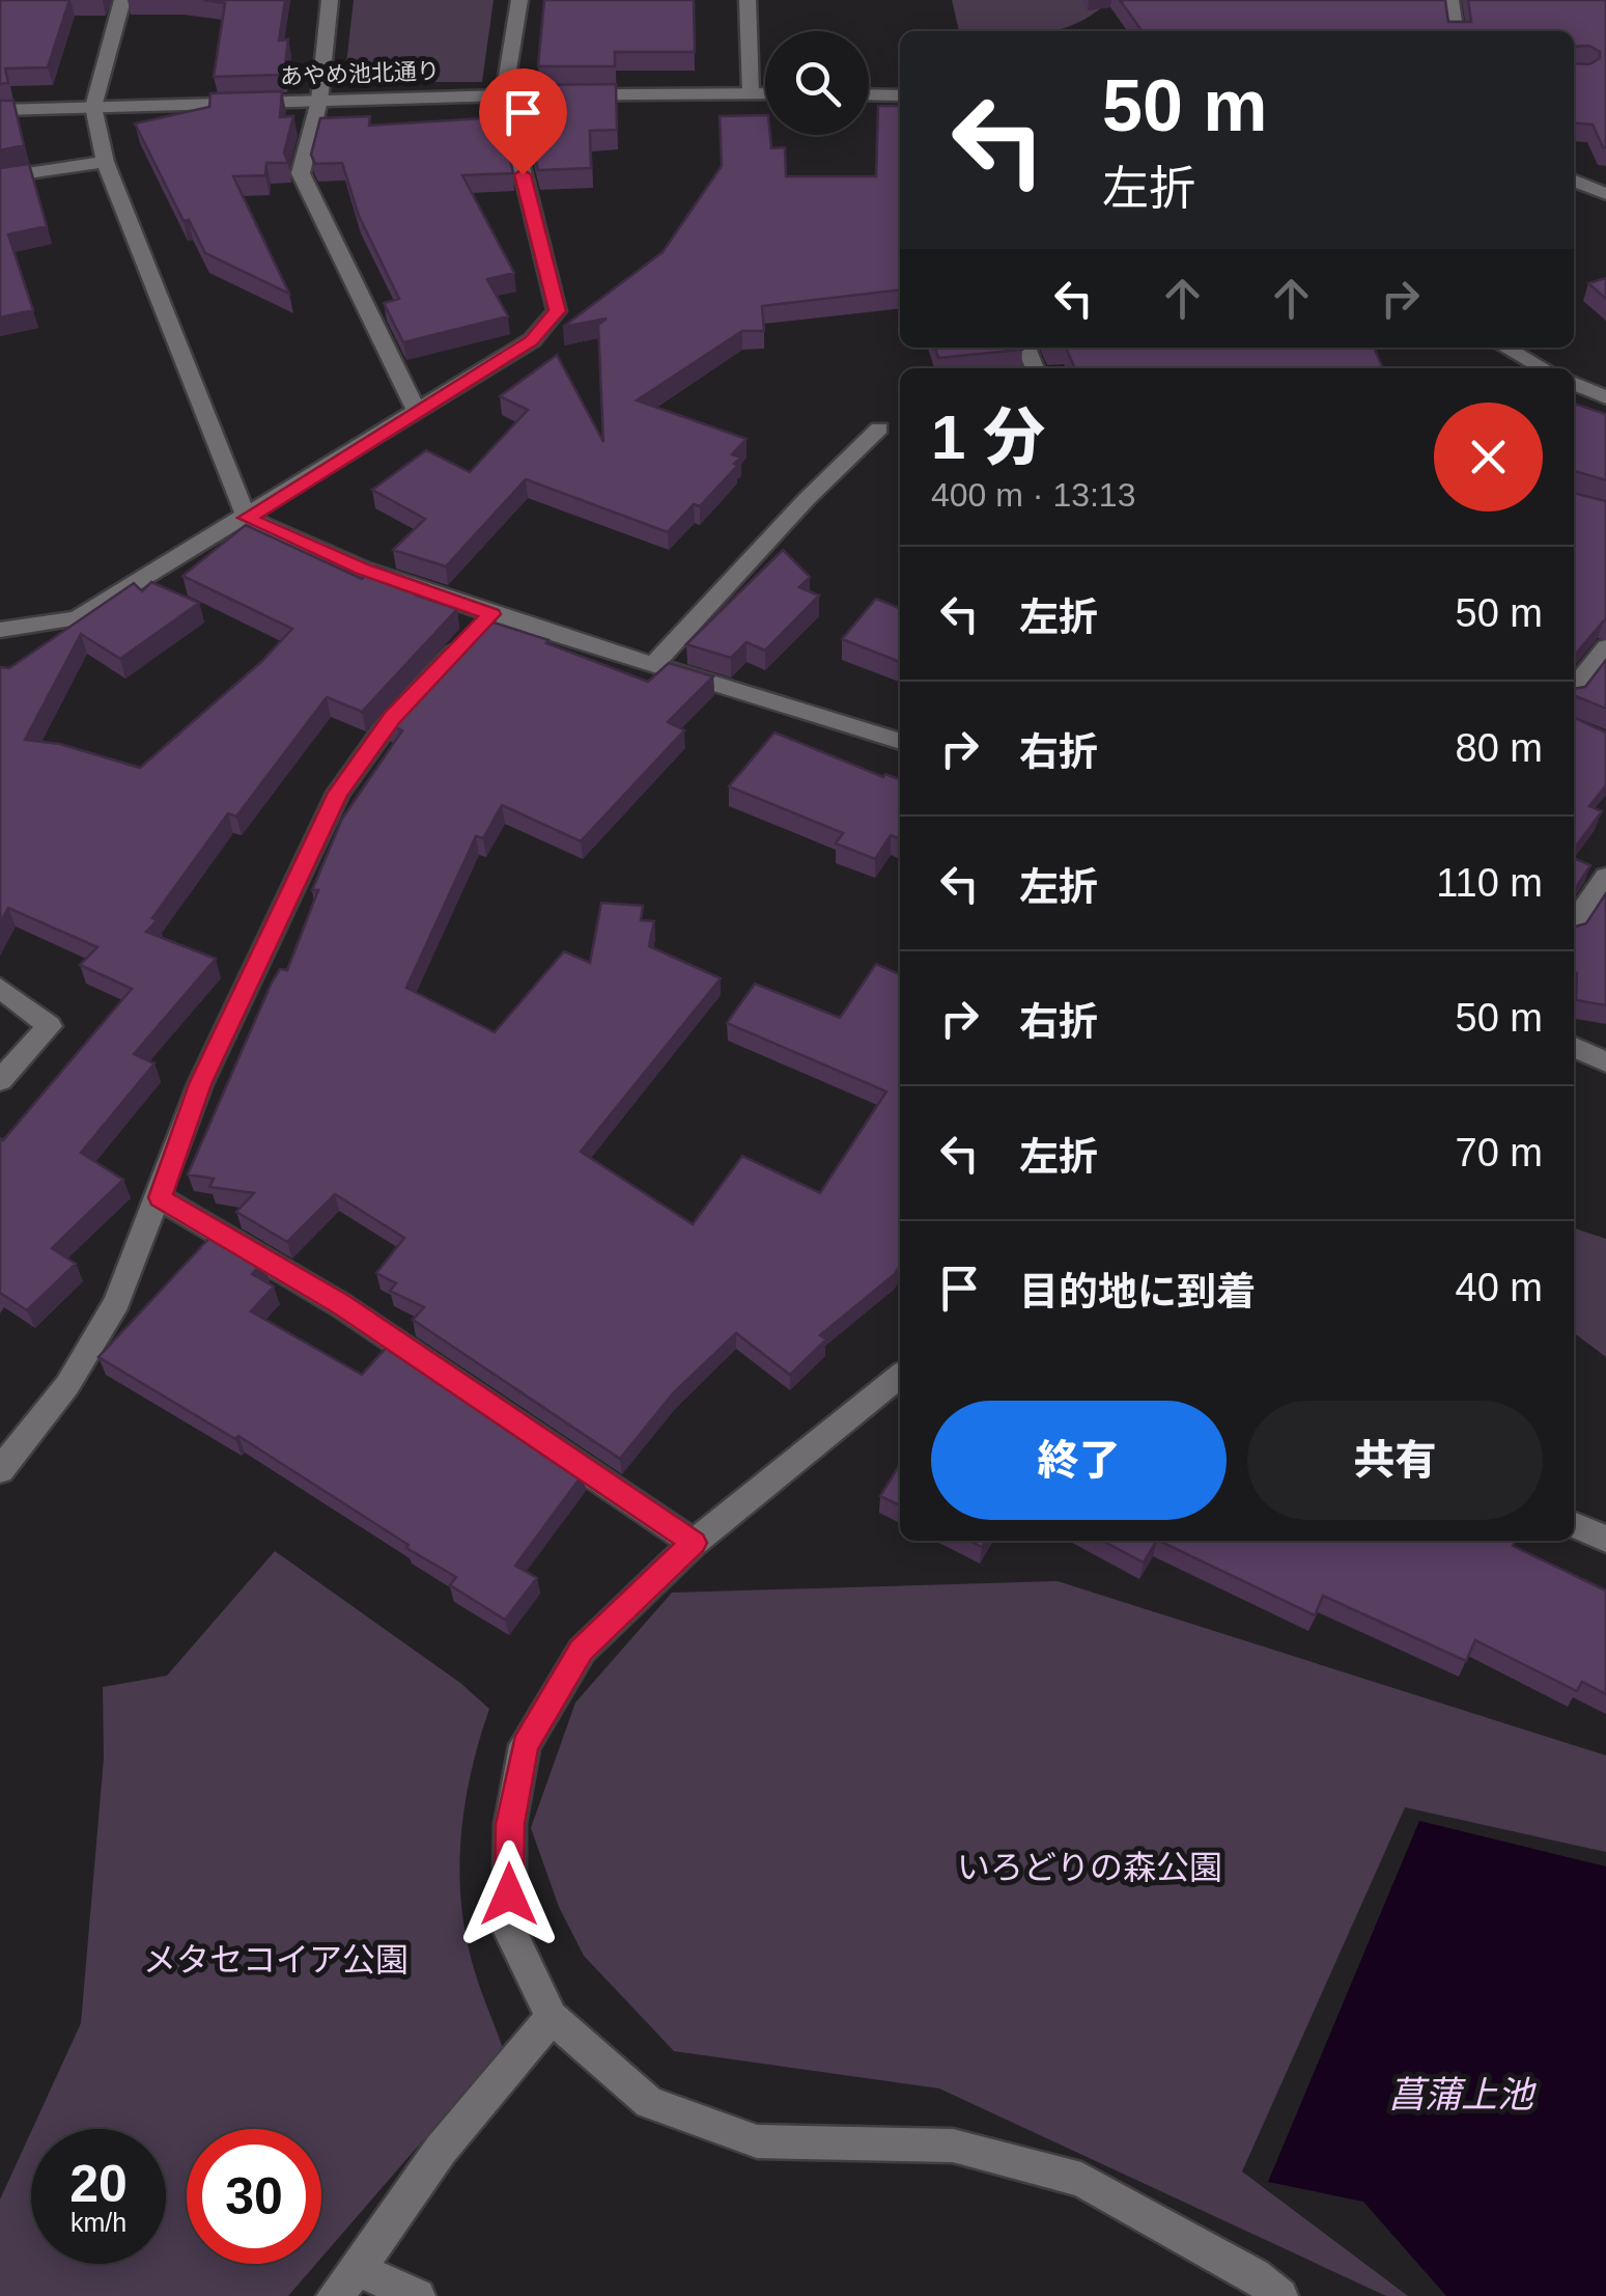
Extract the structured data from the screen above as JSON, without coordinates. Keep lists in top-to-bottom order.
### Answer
{
  "streets": {
    "street": ["あやめ池北通り"]
  },
  "water": ["菖蒲上池"],
  "parks": ["いろどりの森公園", "メタセコイア公園"],
  "page": {
    "turn": ["50 m", "左折"],
    "heading": ["1 分", "400 m · 13:13"],
    "list": [
      {
        "name": "左折",
        "value": "50 m"
      },
      {
        "name": "右折",
        "value": "80 m"
      },
      {
        "name": "左折",
        "value": "110 m"
      },
      {
        "name": "右折",
        "value": "50 m"
      },
      {
        "name": "左折",
        "value": "70 m"
      },
      {
        "name": "目的地に到着",
        "value": "40 m"
      }
    ],
    "buttons": ["終了", "共有"],
    "speed": "20 km/h",
    "limit": "30"
  }
}
